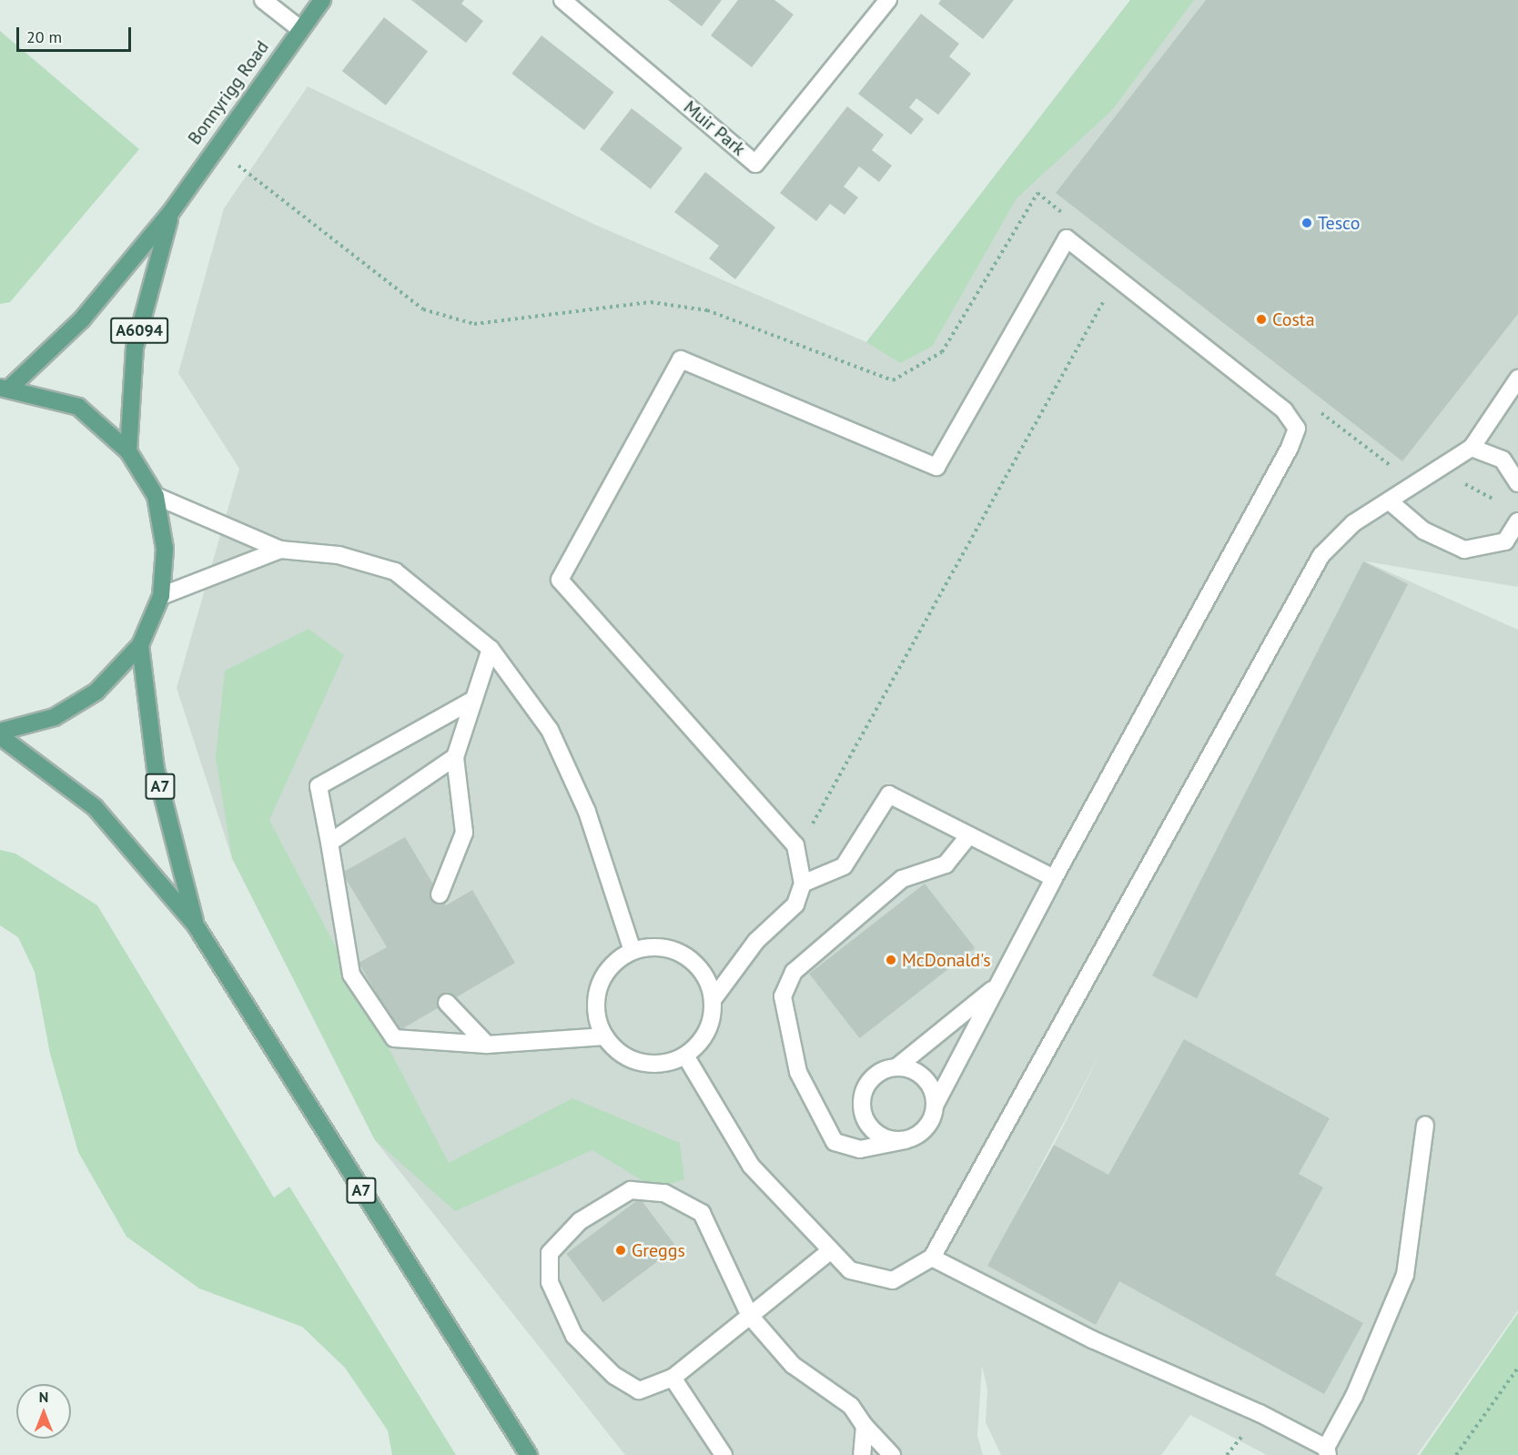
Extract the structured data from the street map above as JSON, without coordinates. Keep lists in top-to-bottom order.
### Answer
{
  "streets": {
    "main road": ["Bonnyrigg Road", "A6094", "A7"],
    "street": ["Muir Park"]
  },
  "places": [
    "Tesco",
    "Costa",
    "McDonald's",
    "Greggs"
  ],
  "scale_bar": "20 m",
  "north": "top"
}
